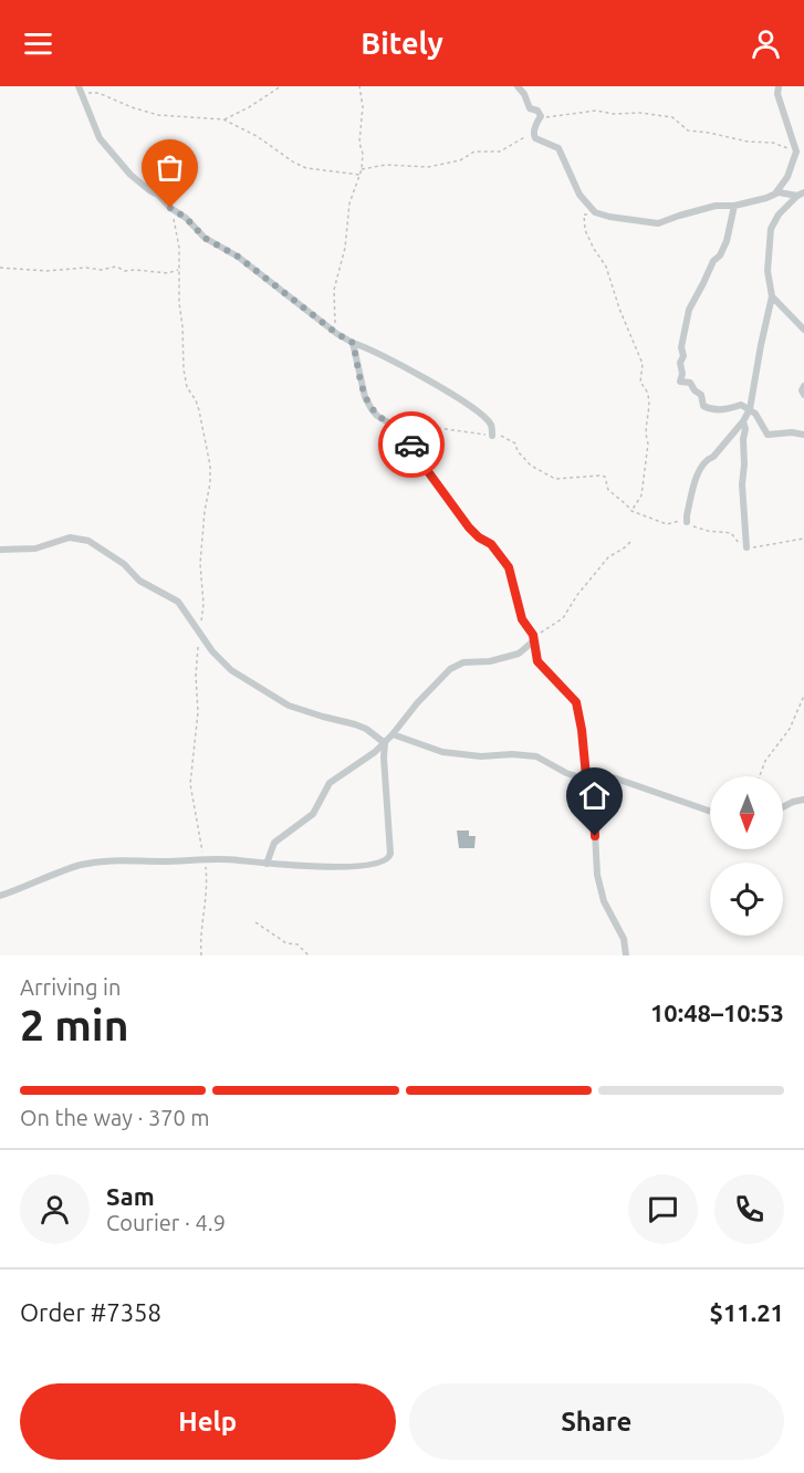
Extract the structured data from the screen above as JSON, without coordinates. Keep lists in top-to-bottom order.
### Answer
{
  "north": "bottom",
  "page": {
    "header": "Bitely",
    "heading": ["2 min", "Arriving in", "10:48–10:53"],
    "panel": [
      "Sam",
      "Courier · 4.9",
      "Order #7358",
      "$11.21"
    ],
    "bar": "On the way · 370 m",
    "buttons": ["Help", "Share"]
  }
}
